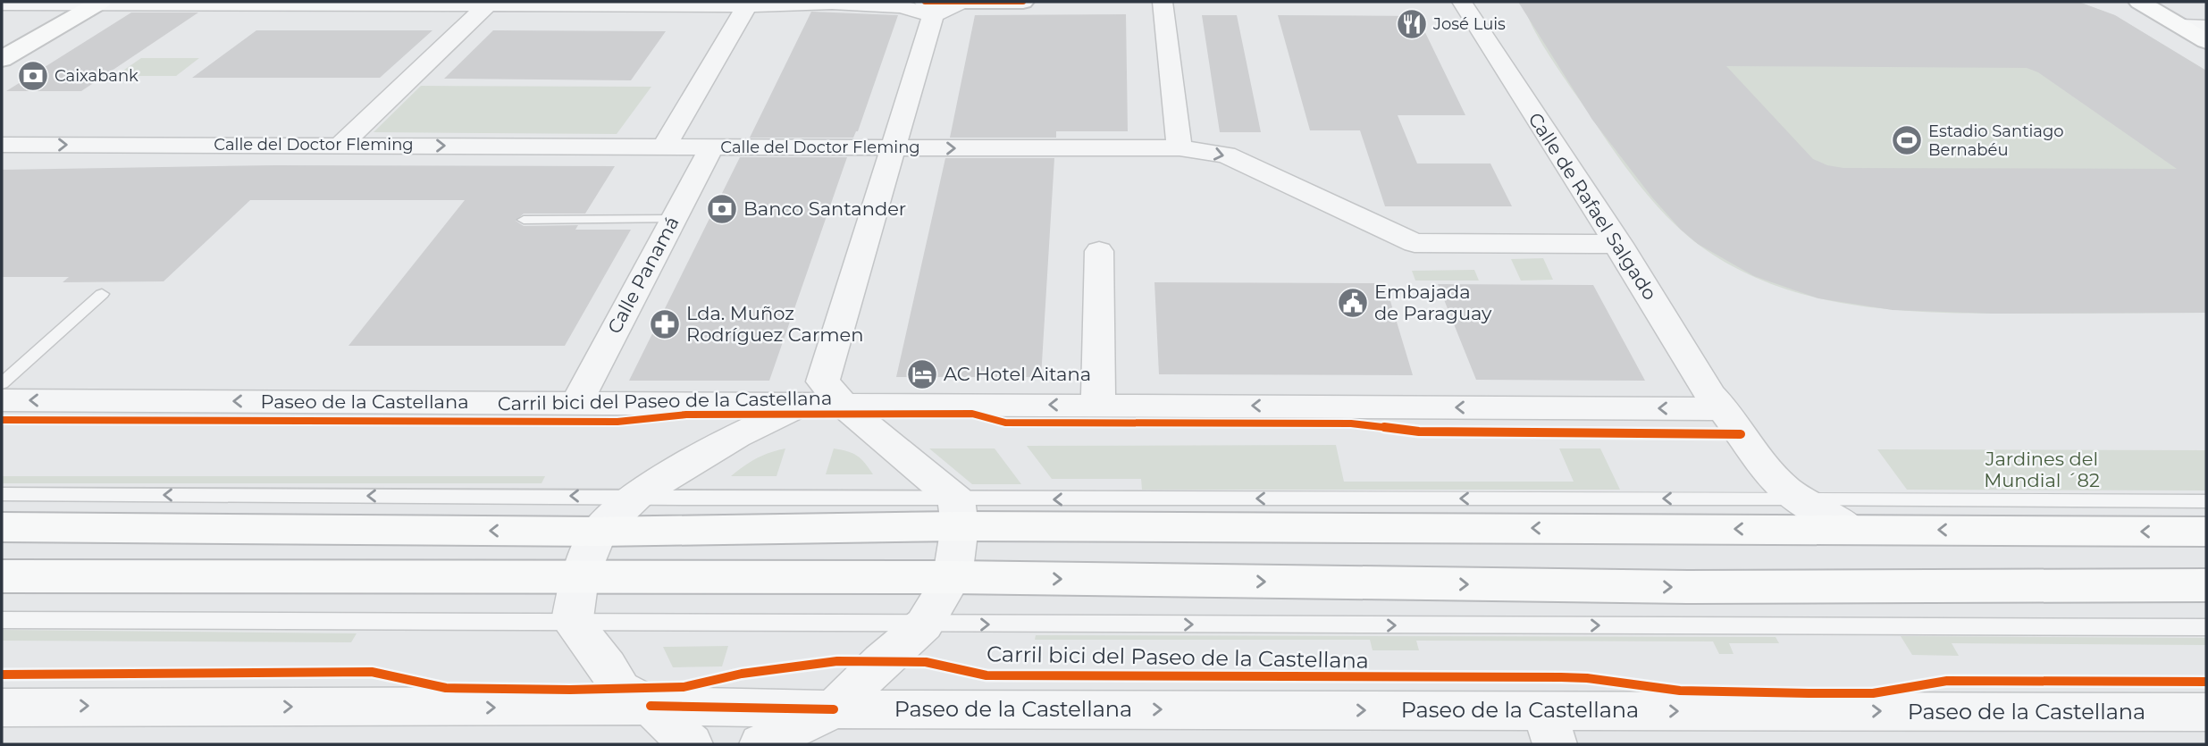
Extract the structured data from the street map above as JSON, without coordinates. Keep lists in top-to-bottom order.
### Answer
{
  "streets": {
    "street": [
      "Calle del Doctor Fleming",
      "Calle de Rafael Salgado",
      "Calle Panamá",
      "Paseo de la Castellana"
    ],
    "cycle path": ["Carril bici del Paseo de la Castellana"]
  },
  "crossings": [
    ["Calle del Doctor Fleming", "Calle de Rafael Salgado"],
    ["Calle del Doctor Fleming", "Calle Panamá"],
    ["Calle de Rafael Salgado", "Paseo de la Castellana"],
    ["Calle Panamá", "Paseo de la Castellana"]
  ],
  "parks": ["Jardines del Mundial ´82"],
  "places": {
    "restaurant": ["José Luis"],
    "bank": ["Caixabank", "Banco Santander"],
    "sports": ["Estadio Santiago Bernabéu"],
    "public building": ["Embajada de Paraguay"],
    "pharmacy": ["Lda. Muñoz Rodríguez Carmen"],
    "hotel": ["AC Hotel Aitana"]
  }
}
